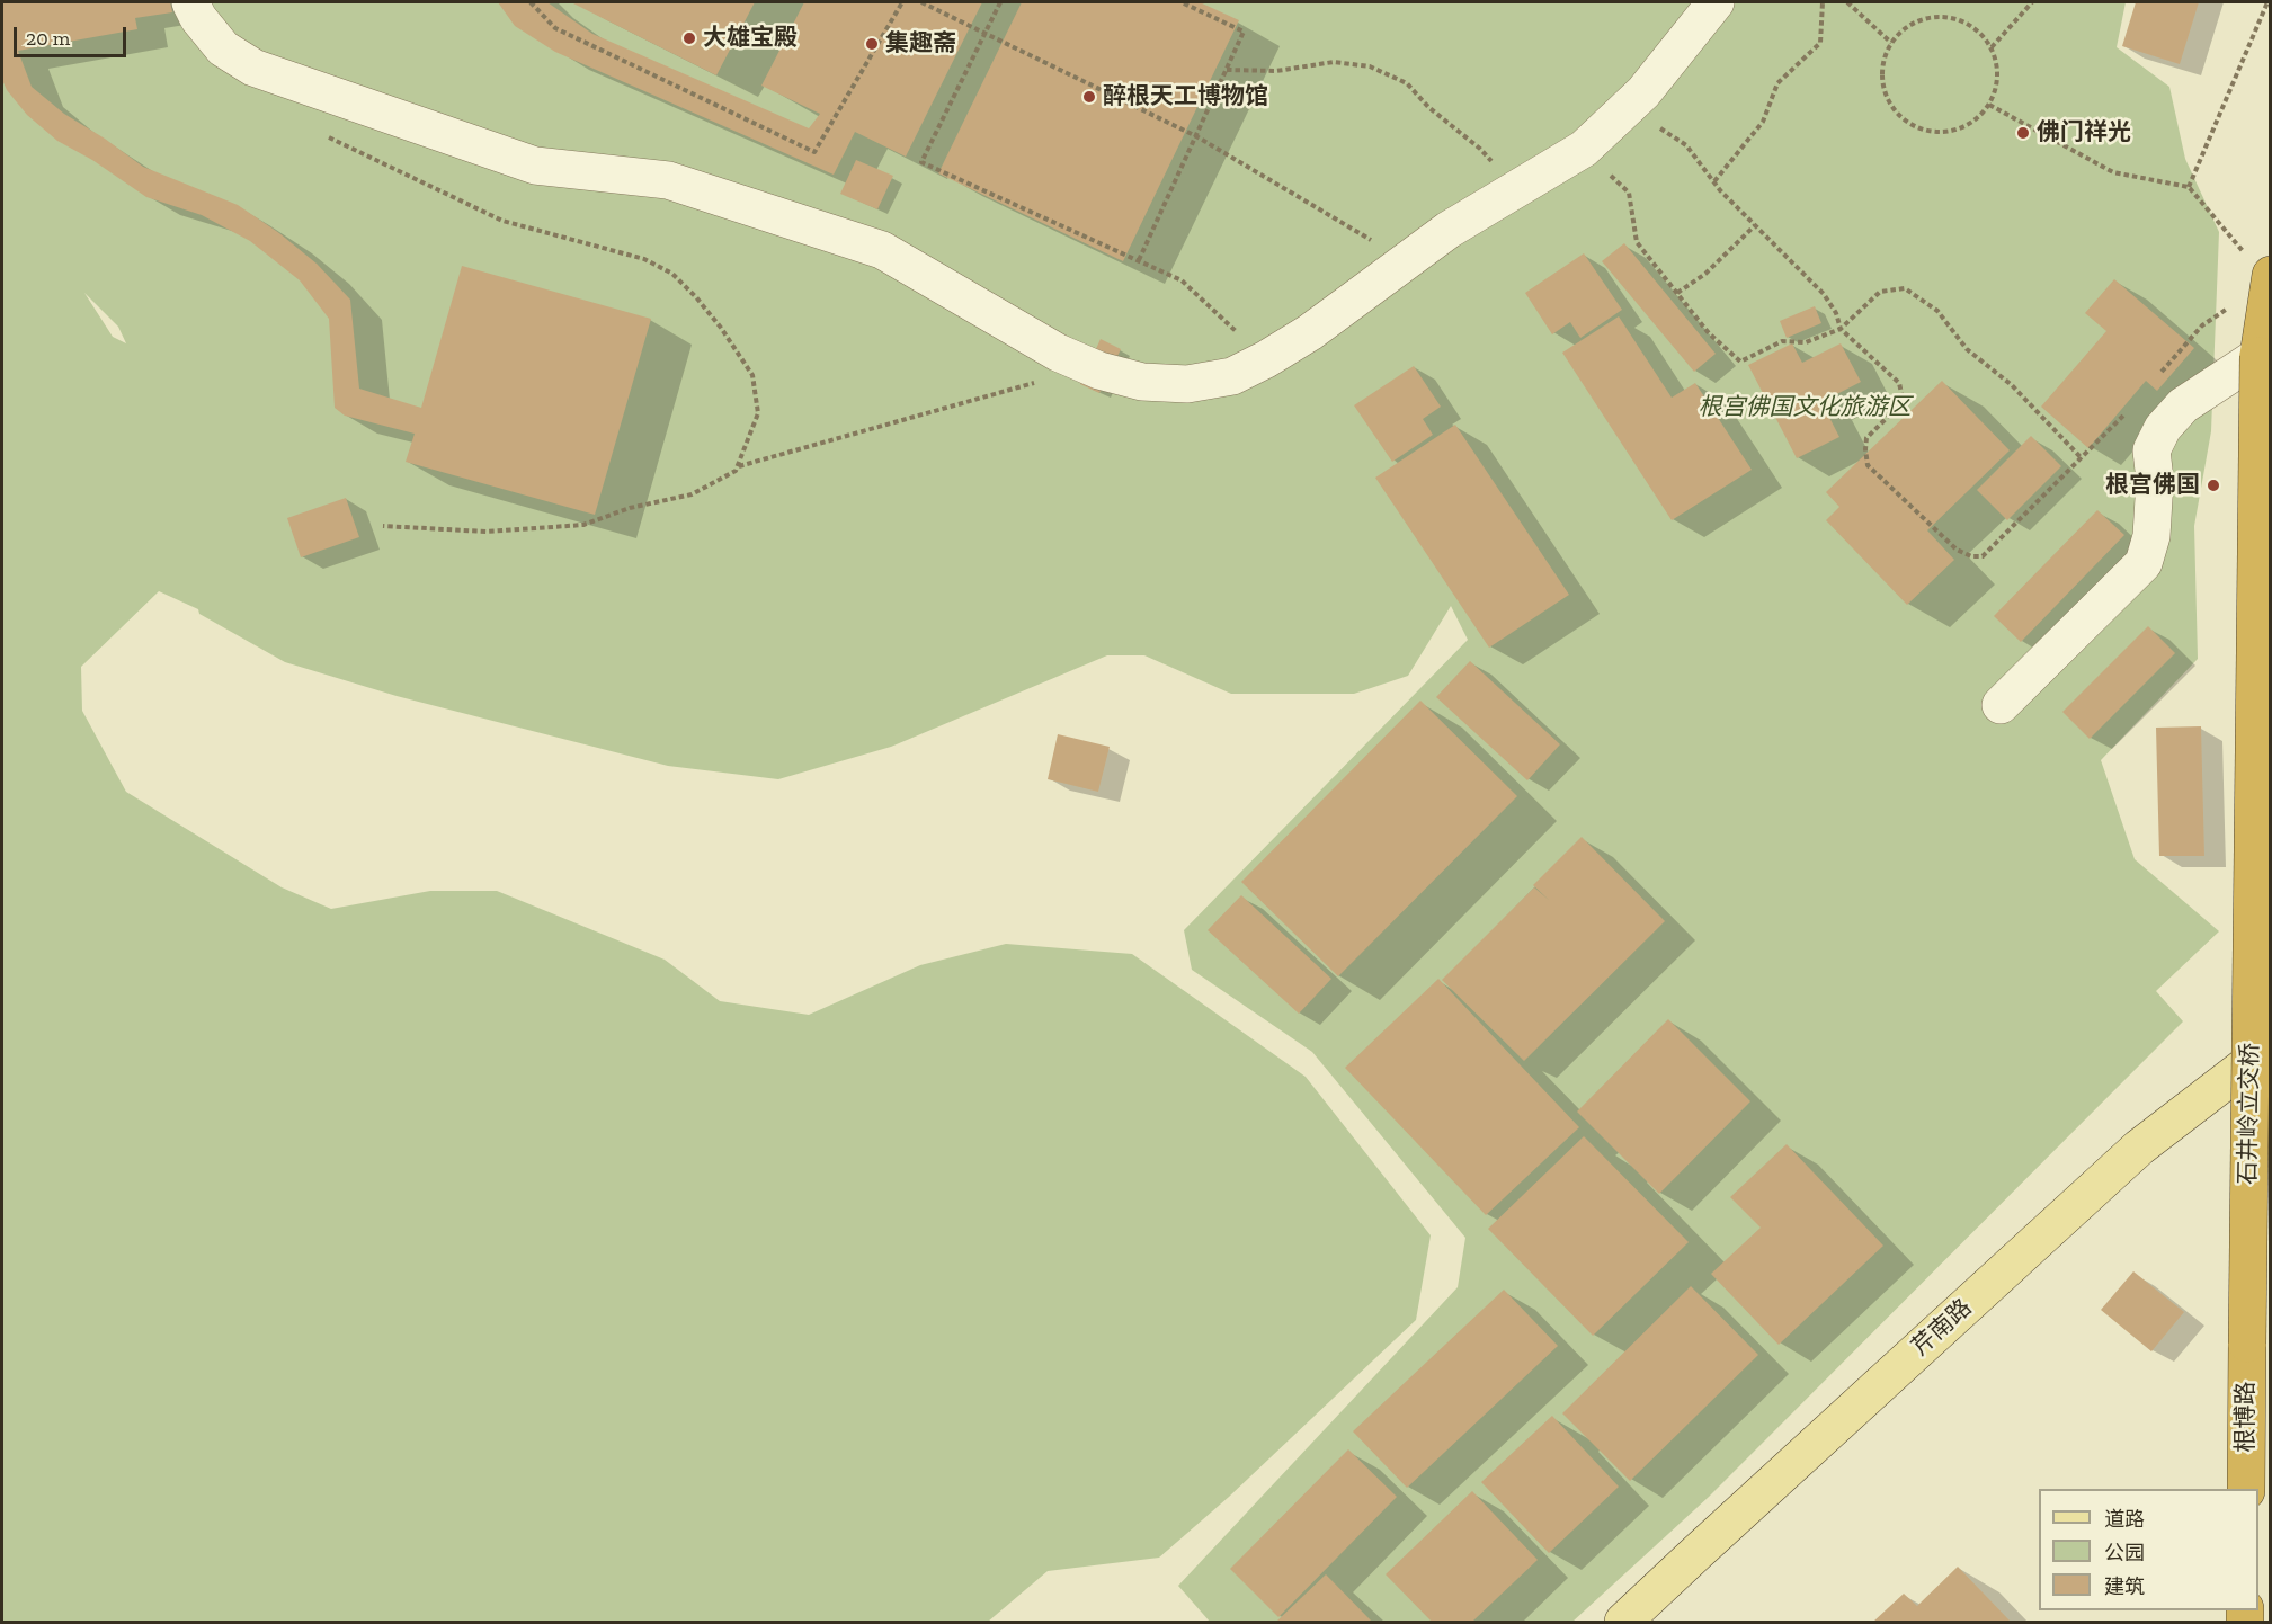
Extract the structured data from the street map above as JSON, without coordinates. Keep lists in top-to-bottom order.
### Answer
{
  "streets": {
    "highway": ["石井岭立交桥", "根博路"],
    "main road": ["芹南路"]
  },
  "crossings": [
    ["石井岭立交桥", "根博路"]
  ],
  "parks": ["根宫佛国文化旅游区"],
  "places": [
    "大雄宝殿",
    "集趣斋",
    "醉根天工博物馆",
    "佛门祥光",
    "根宫佛国"
  ],
  "legend": ["道路", "公园", "建筑"],
  "scale_bar": "20 m"
}
